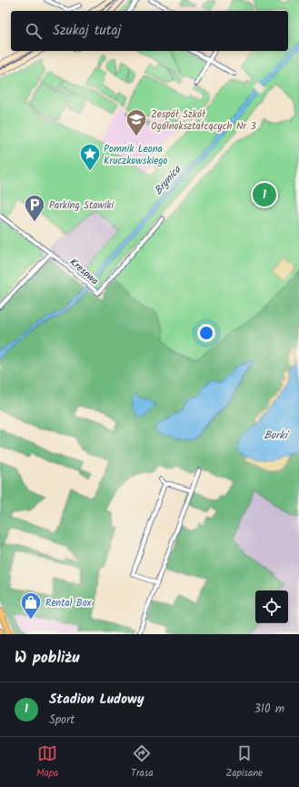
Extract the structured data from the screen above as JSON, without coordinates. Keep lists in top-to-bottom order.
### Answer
{
  "streets": {
    "street": ["Kresowa"]
  },
  "water": ["Brynica", "Borki"],
  "places": {
    "school or university": ["Zespół Szkół Ogólnokształcących Nr 3"],
    "place": ["Pomnik Leona Kruczkowskiego"],
    "parking": ["Parking Stawiki"],
    "shop": ["Rental Box"]
  },
  "page": {
    "search": "Szukaj tutaj",
    "pins": "1",
    "heading": "W pobliżu",
    "list": [
      {
        "mark": "1",
        "name": "Stadion Ludowy",
        "note": "Sport",
        "value": "310 m"
      }
    ],
    "nav": ["Mapa", "Trasa", "Zapisane"]
  }
}
